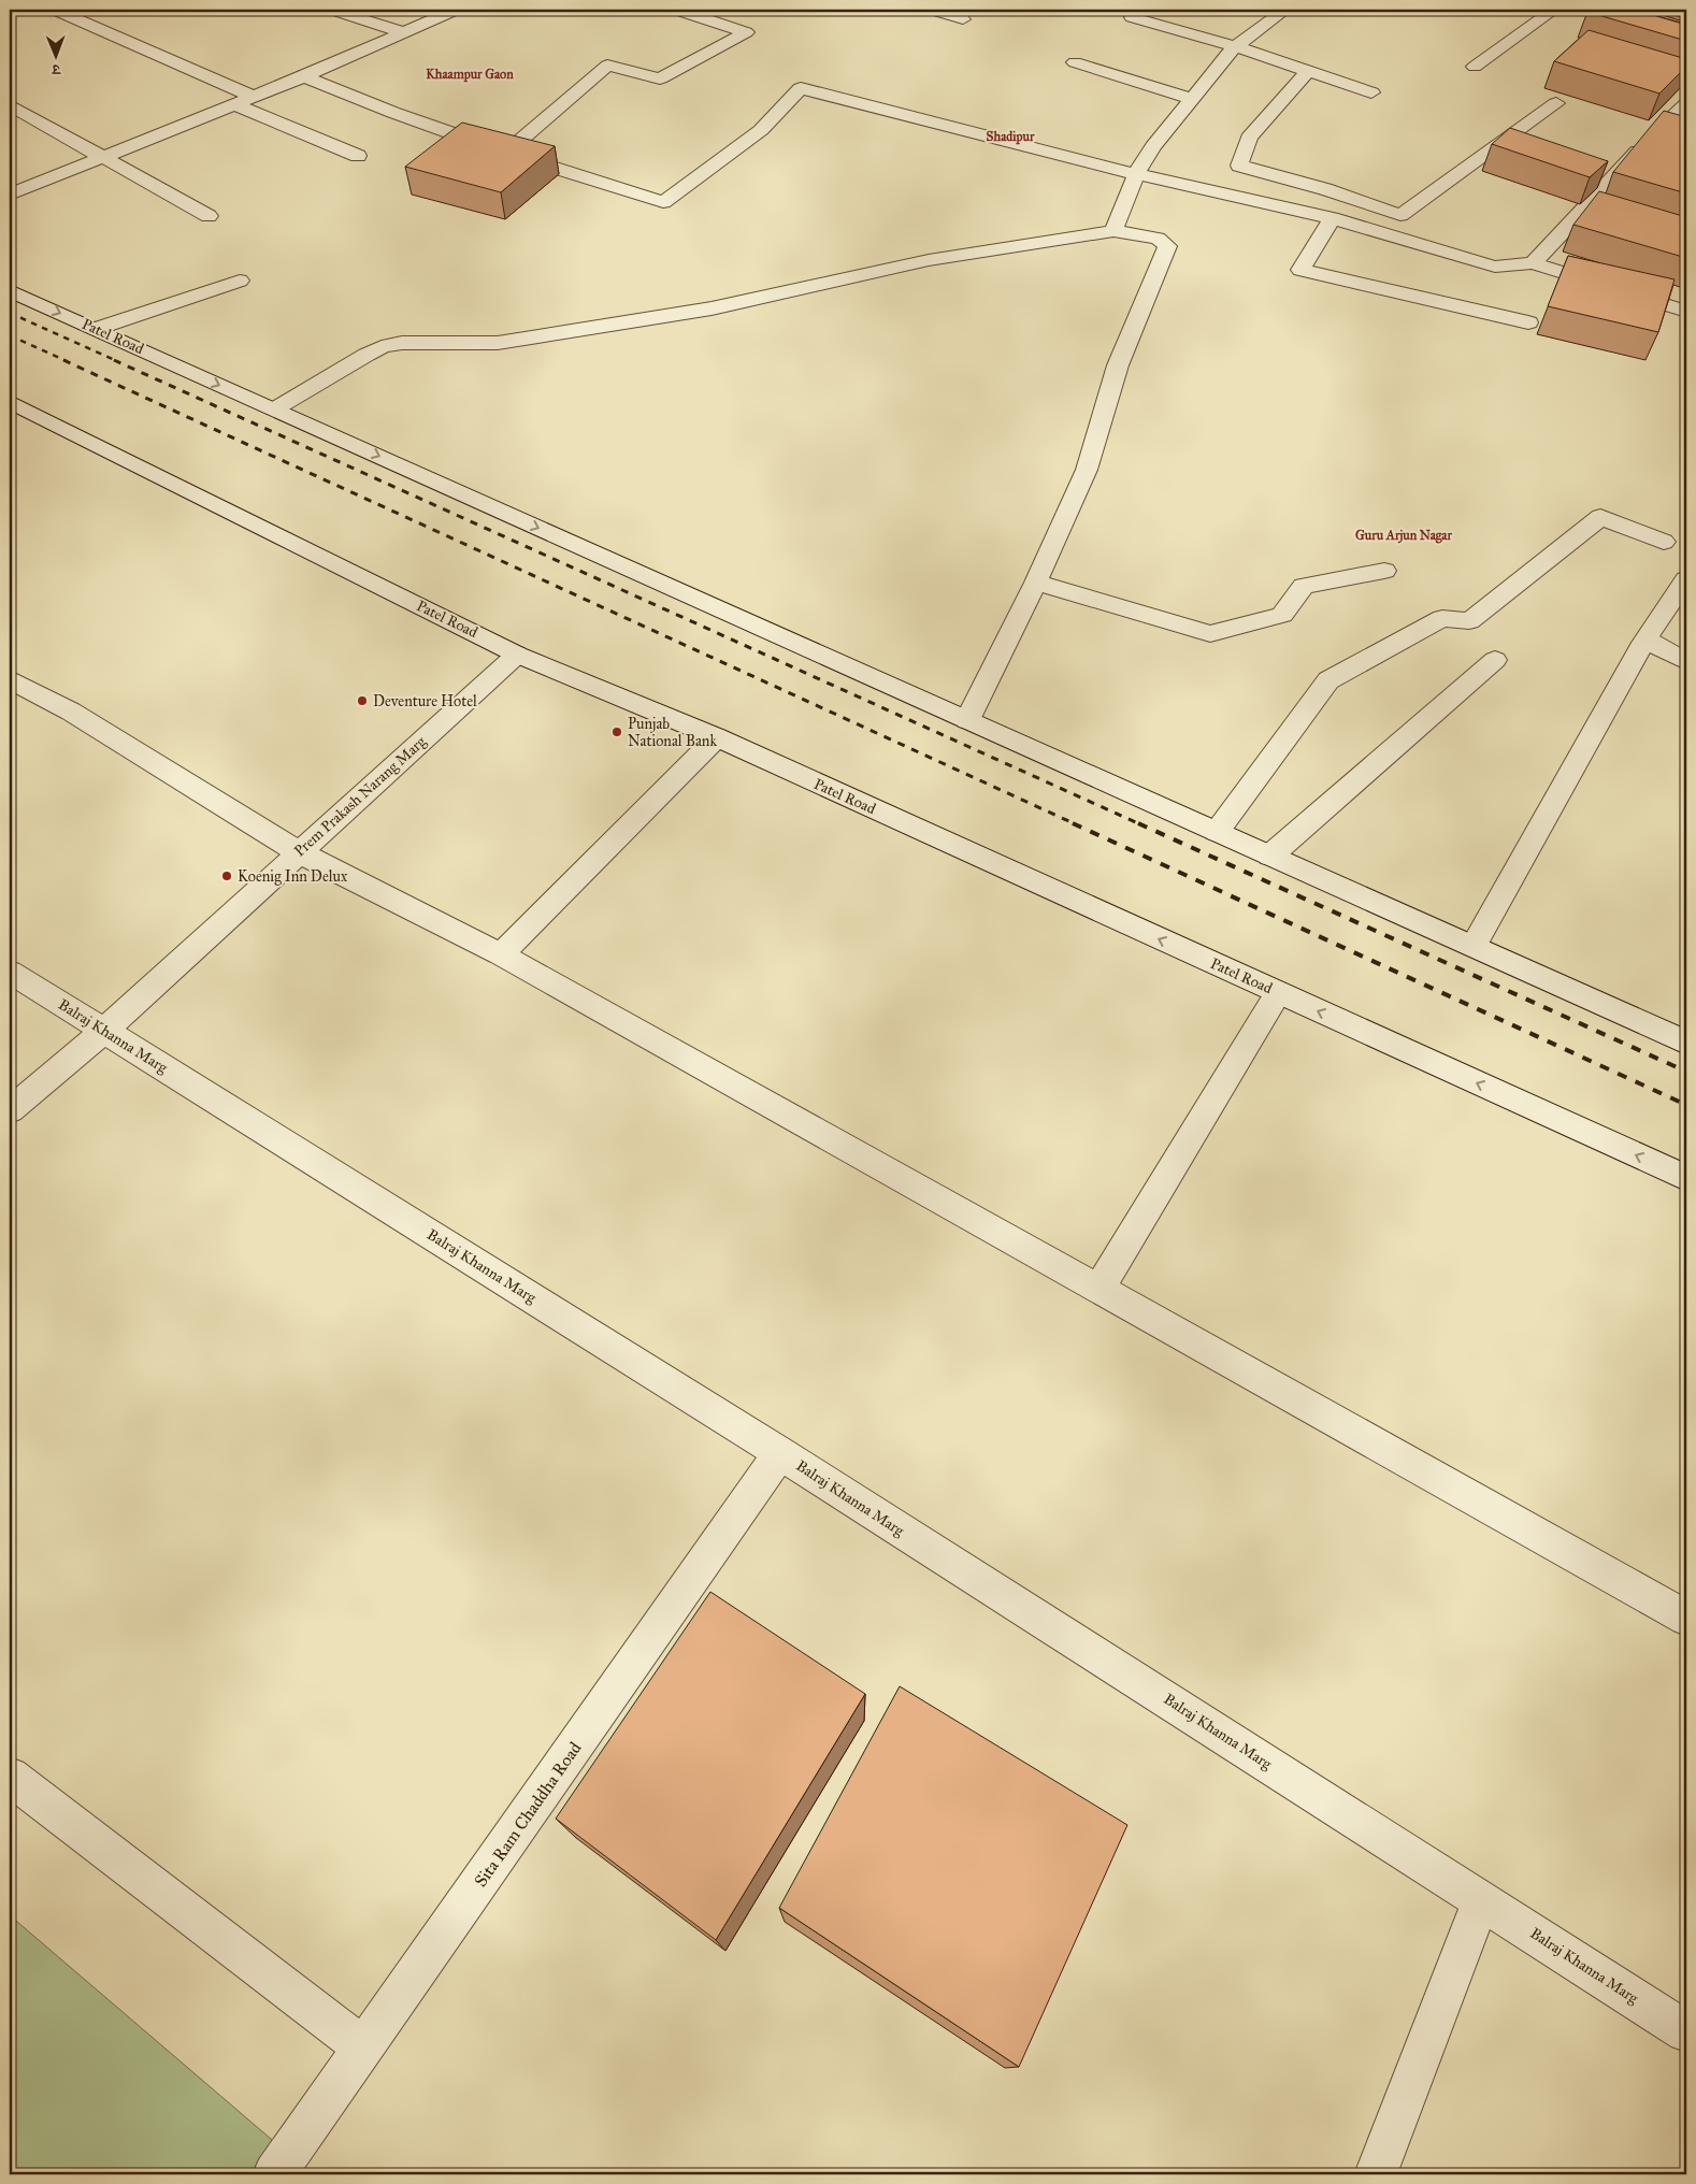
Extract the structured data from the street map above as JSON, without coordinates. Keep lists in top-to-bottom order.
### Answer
{
  "streets": {
    "street": [
      "Patel Road",
      "Prem Prakash Narang Marg",
      "Balraj Khanna Marg",
      "Sita Ram Chaddha Road"
    ]
  },
  "crossings": [
    ["Patel Road", "Prem Prakash Narang Marg"],
    ["Prem Prakash Narang Marg", "Balraj Khanna Marg"],
    ["Balraj Khanna Marg", "Sita Ram Chaddha Road"]
  ],
  "districts": ["Khaampur Gaon", "Shadipur", "Guru Arjun Nagar"],
  "places": ["Deventure Hotel", "Punjab National Bank", "Koenig Inn Delux"],
  "north": "bottom"
}
